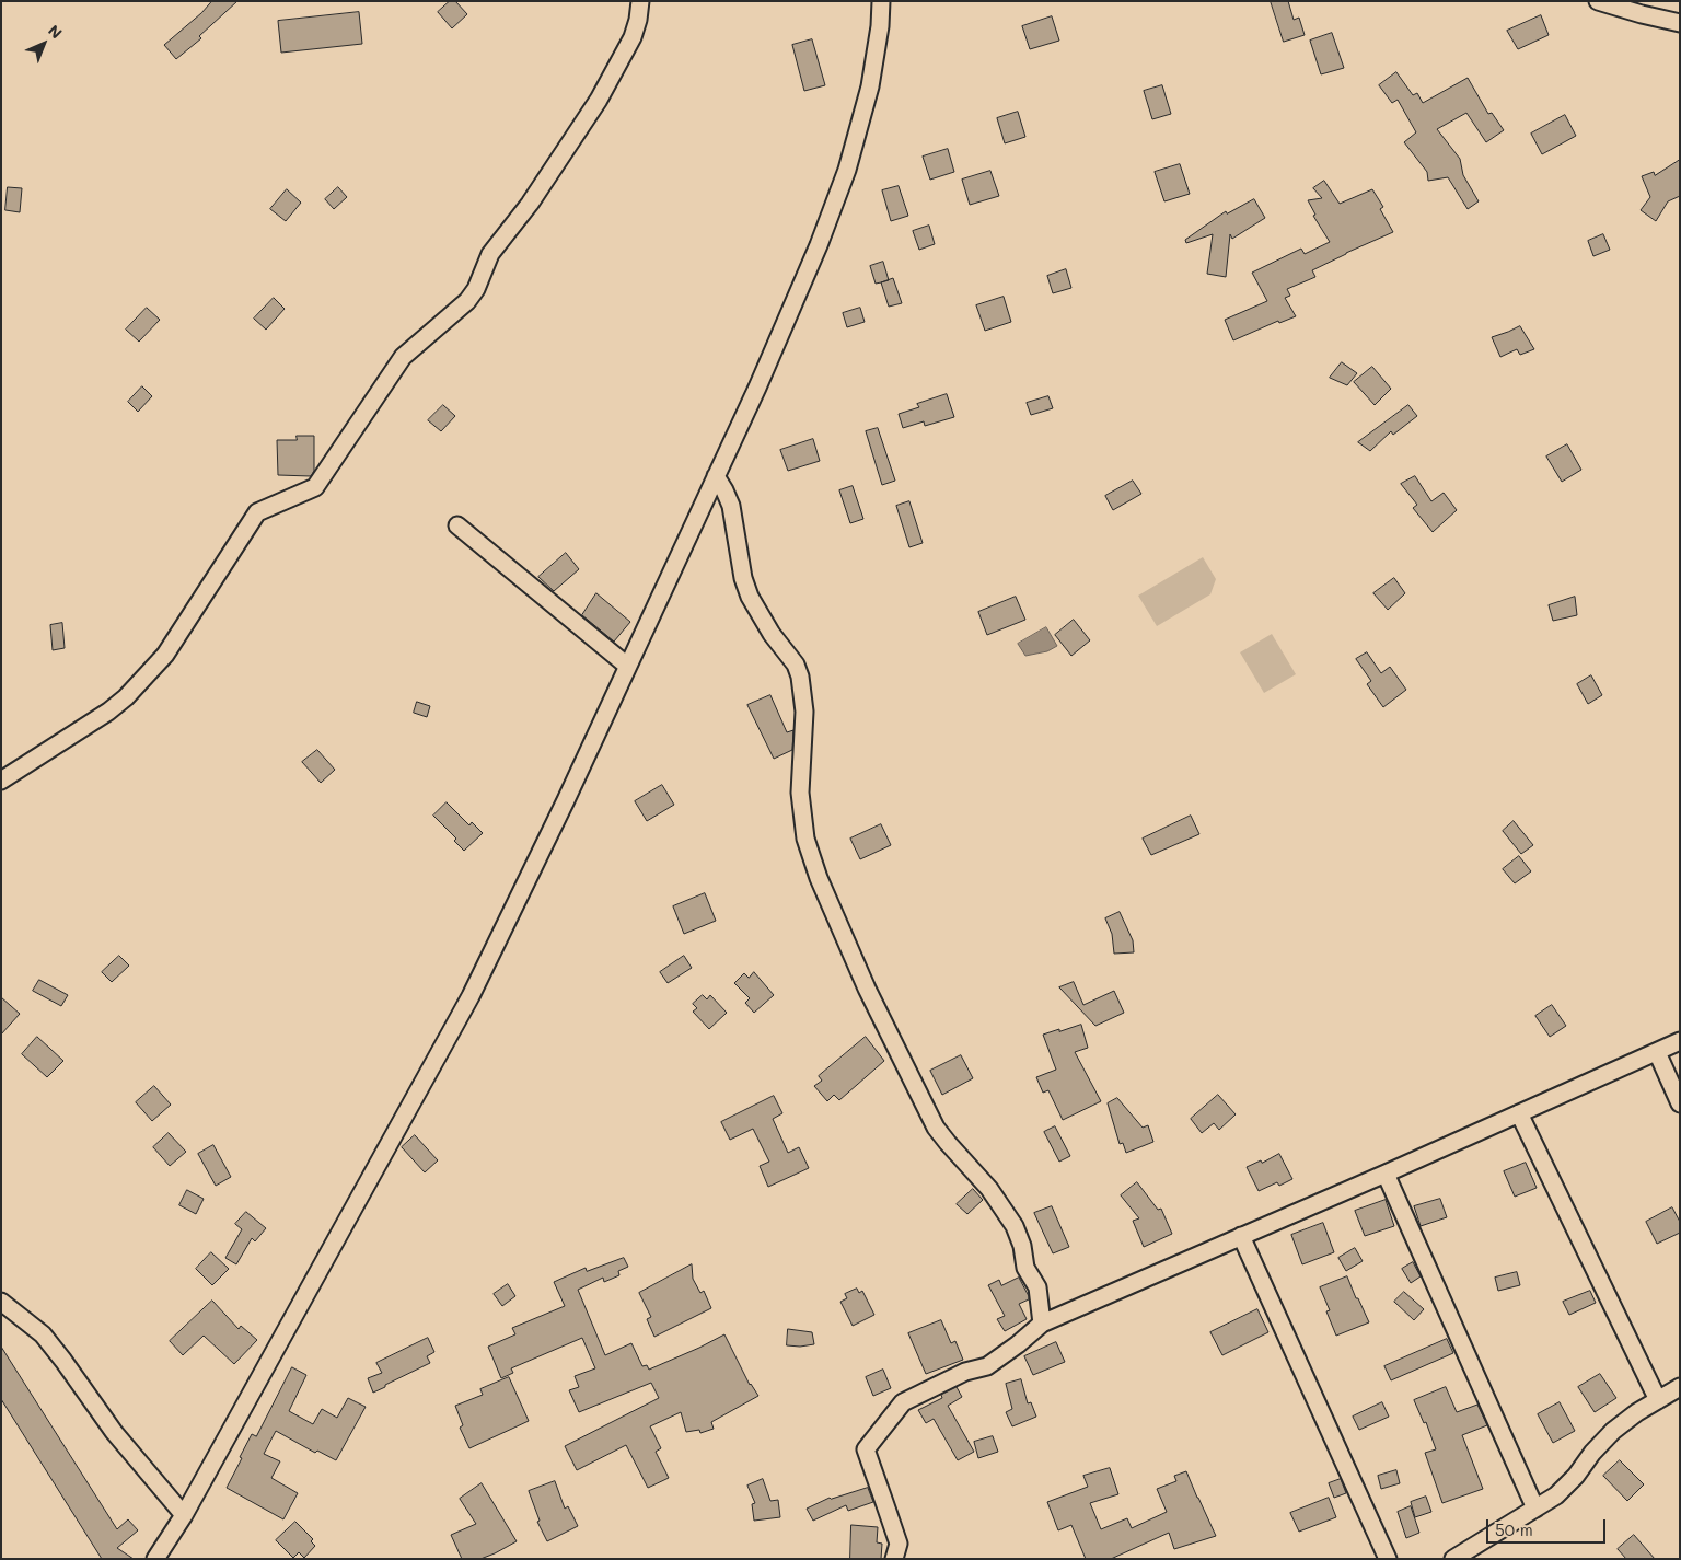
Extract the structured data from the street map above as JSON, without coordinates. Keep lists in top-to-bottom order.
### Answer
{
  "scale_bar": "50 m",
  "north": "top right"
}
